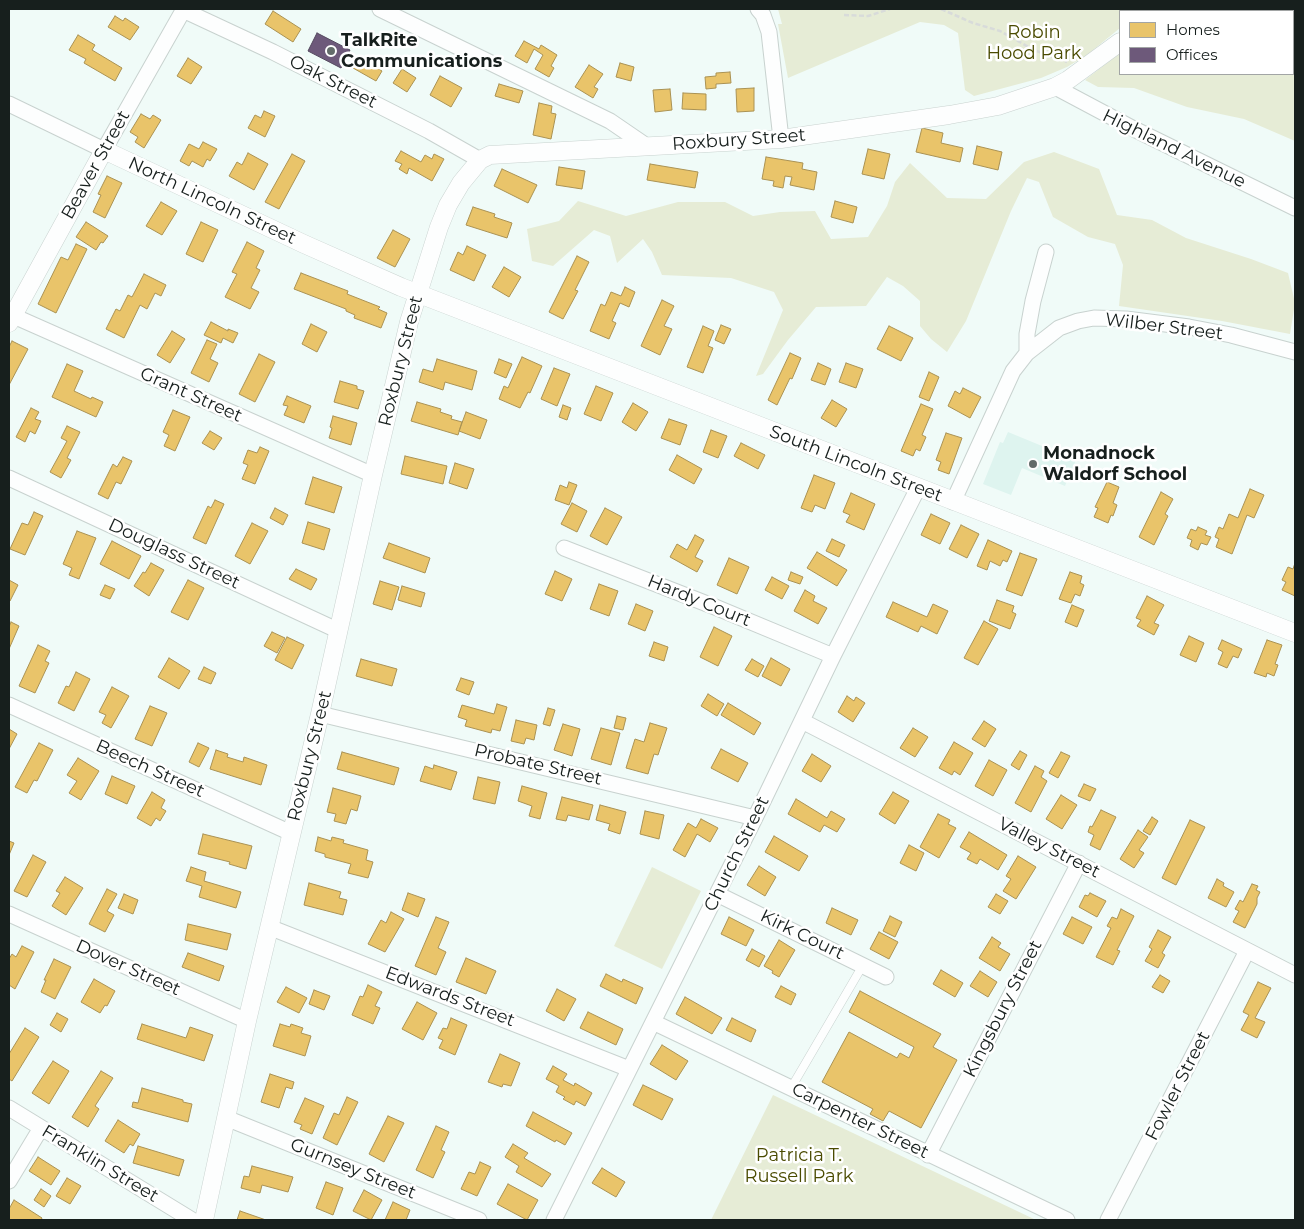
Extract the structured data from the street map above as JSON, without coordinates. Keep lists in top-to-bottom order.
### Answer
{
  "streets": {
    "street": [
      "Oak Street",
      "Roxbury Street",
      "Highland Avenue",
      "Beaver Street",
      "North Lincoln Street",
      "Wilber Street",
      "Grant Street",
      "South Lincoln Street",
      "Douglass Street",
      "Hardy Court",
      "Probate Street",
      "Beech Street",
      "Valley Street",
      "Church Street",
      "Kirk Court",
      "Dover Street",
      "Edwards Street",
      "Kingsbury Street",
      "Fowler Street",
      "Carpenter Street",
      "Franklin Street",
      "Gurnsey Street"
    ]
  },
  "crossings": [
    ["Oak Street", "Roxbury Street"],
    ["Oak Street", "Beaver Street"],
    ["Roxbury Street", "Highland Avenue"],
    ["Roxbury Street", "North Lincoln Street"],
    ["Roxbury Street", "Grant Street"],
    ["Roxbury Street", "South Lincoln Street"],
    ["Roxbury Street", "Douglass Street"],
    ["Roxbury Street", "Probate Street"],
    ["Roxbury Street", "Beech Street"],
    ["Roxbury Street", "Dover Street"],
    ["Roxbury Street", "Edwards Street"],
    ["Roxbury Street", "Gurnsey Street"],
    ["Beaver Street", "North Lincoln Street"],
    ["Beaver Street", "Grant Street"],
    ["North Lincoln Street", "South Lincoln Street"],
    ["Wilber Street", "South Lincoln Street"],
    ["South Lincoln Street", "Church Street"],
    ["Hardy Court", "Church Street"],
    ["Probate Street", "Church Street"],
    ["Valley Street", "Church Street"],
    ["Valley Street", "Kingsbury Street"],
    ["Valley Street", "Fowler Street"],
    ["Church Street", "Kirk Court"],
    ["Church Street", "Edwards Street"],
    ["Church Street", "Carpenter Street"],
    ["Kingsbury Street", "Carpenter Street"]
  ],
  "parks": ["Robin Hood Park", "Patricia T. Russell Park"],
  "places": ["TalkRite Communications", "Monadnock Waldorf School"],
  "legend": ["Homes", "Offices"]
}
